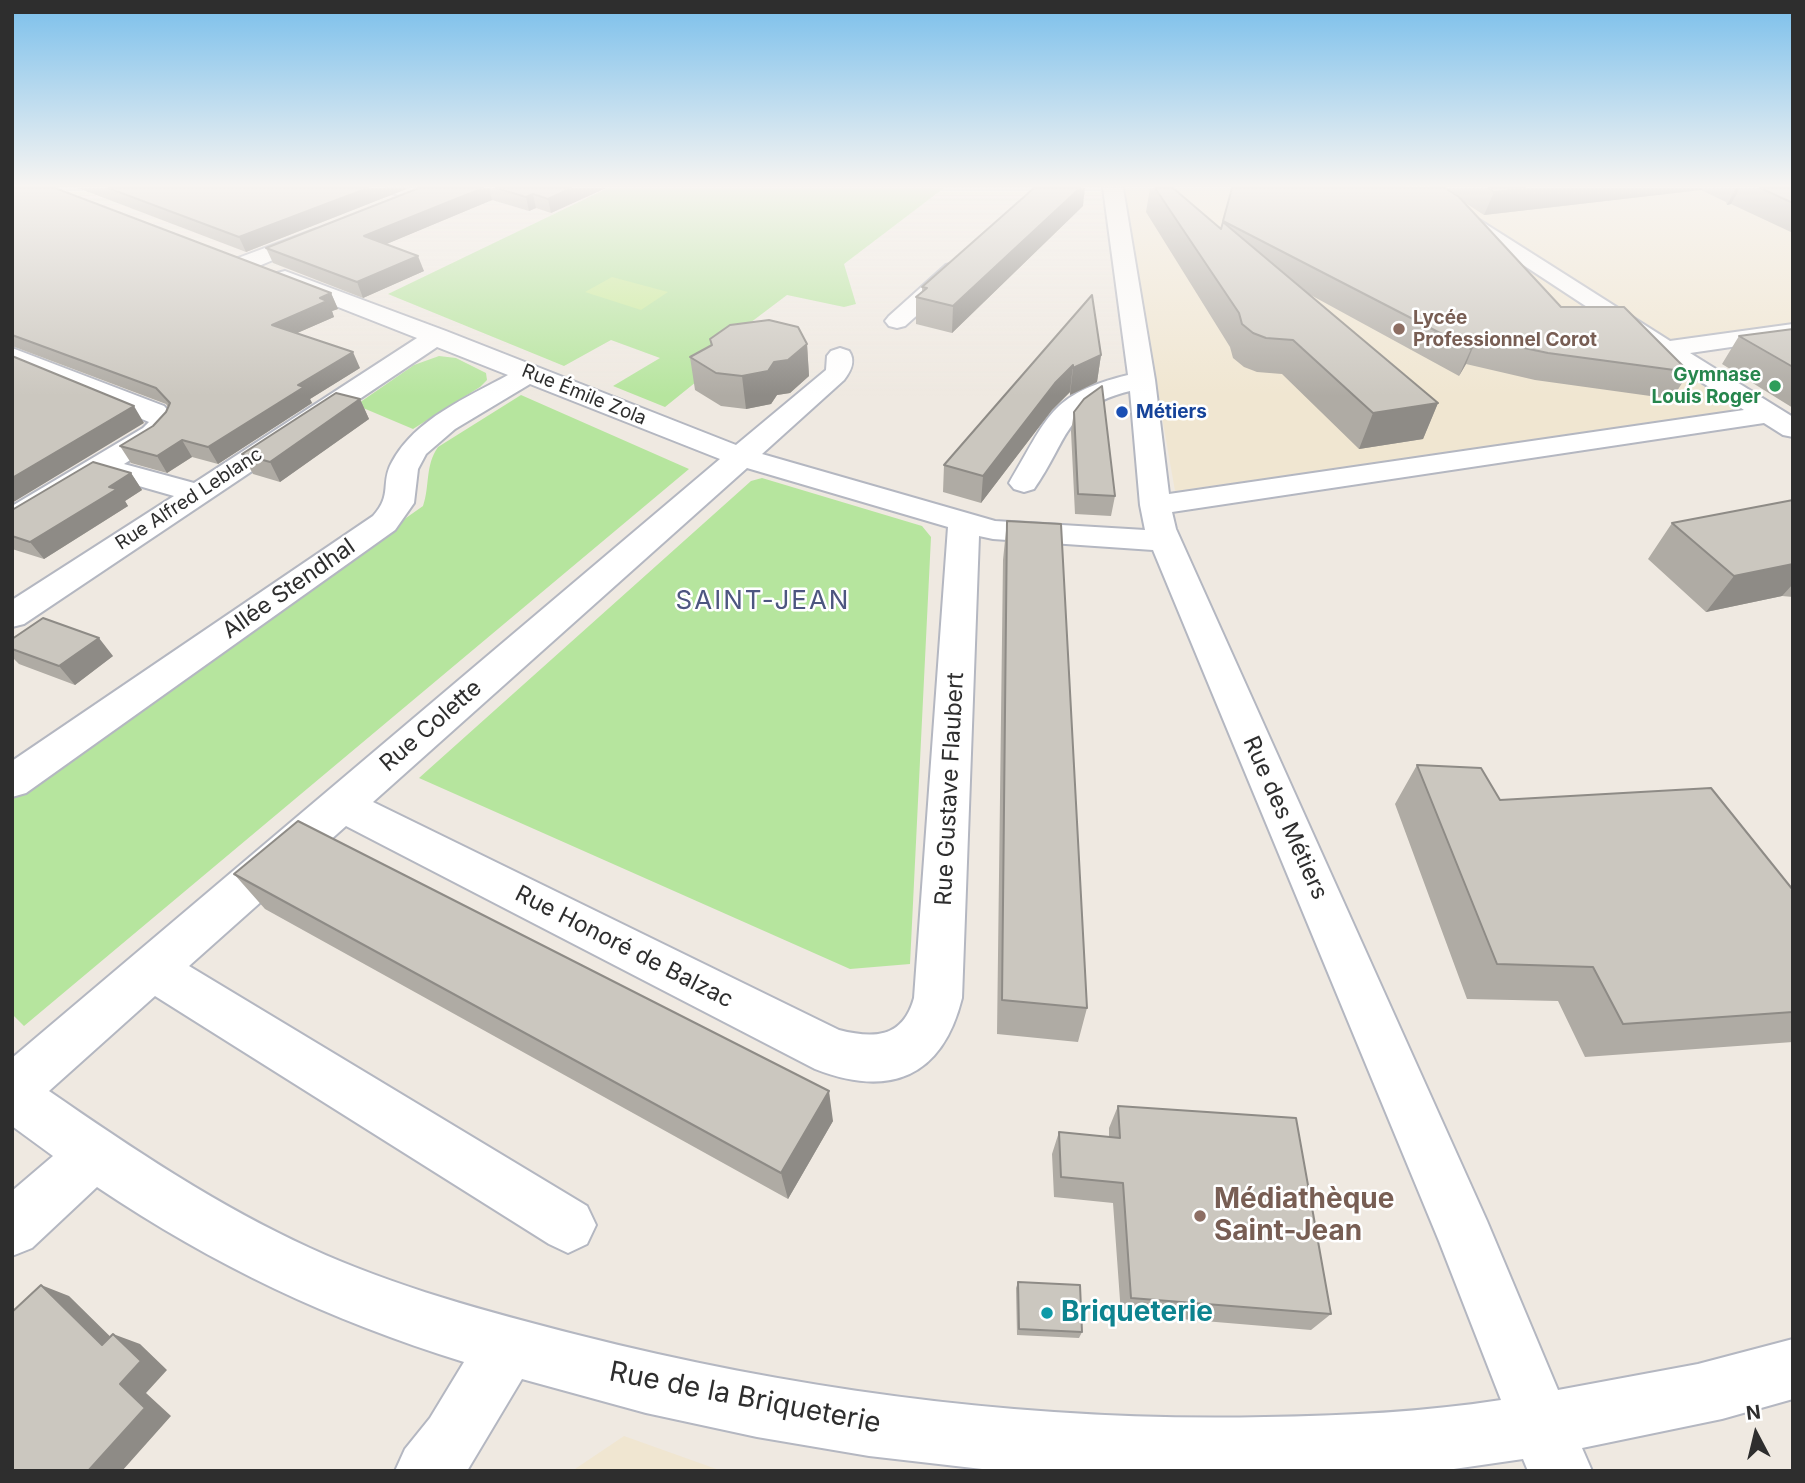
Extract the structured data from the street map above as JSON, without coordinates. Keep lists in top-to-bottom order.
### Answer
{
  "streets": {
    "street": [
      "Rue Émile Zola",
      "Rue Alfred Leblanc",
      "Allée Stendhal",
      "Rue Colette",
      "Rue Gustave Flaubert",
      "Rue des Métiers",
      "Rue Honoré de Balzac",
      "Rue de la Briqueterie"
    ]
  },
  "crossings": [
    ["Rue Émile Zola", "Rue Alfred Leblanc"],
    ["Rue Émile Zola", "Allée Stendhal"],
    ["Rue Émile Zola", "Rue Colette"],
    ["Rue Émile Zola", "Rue Gustave Flaubert"],
    ["Rue Émile Zola", "Rue des Métiers"],
    ["Rue Colette", "Rue Honoré de Balzac"],
    ["Rue Colette", "Rue de la Briqueterie"],
    ["Rue Gustave Flaubert", "Rue Honoré de Balzac"],
    ["Rue des Métiers", "Rue de la Briqueterie"]
  ],
  "districts": ["SAINT-JEAN"],
  "places": [
    "Lycée Professionnel Corot",
    "Gymnase Louis Roger",
    "Métiers",
    "Médiathèque Saint-Jean",
    "Briqueterie"
  ],
  "north": "top"
}
